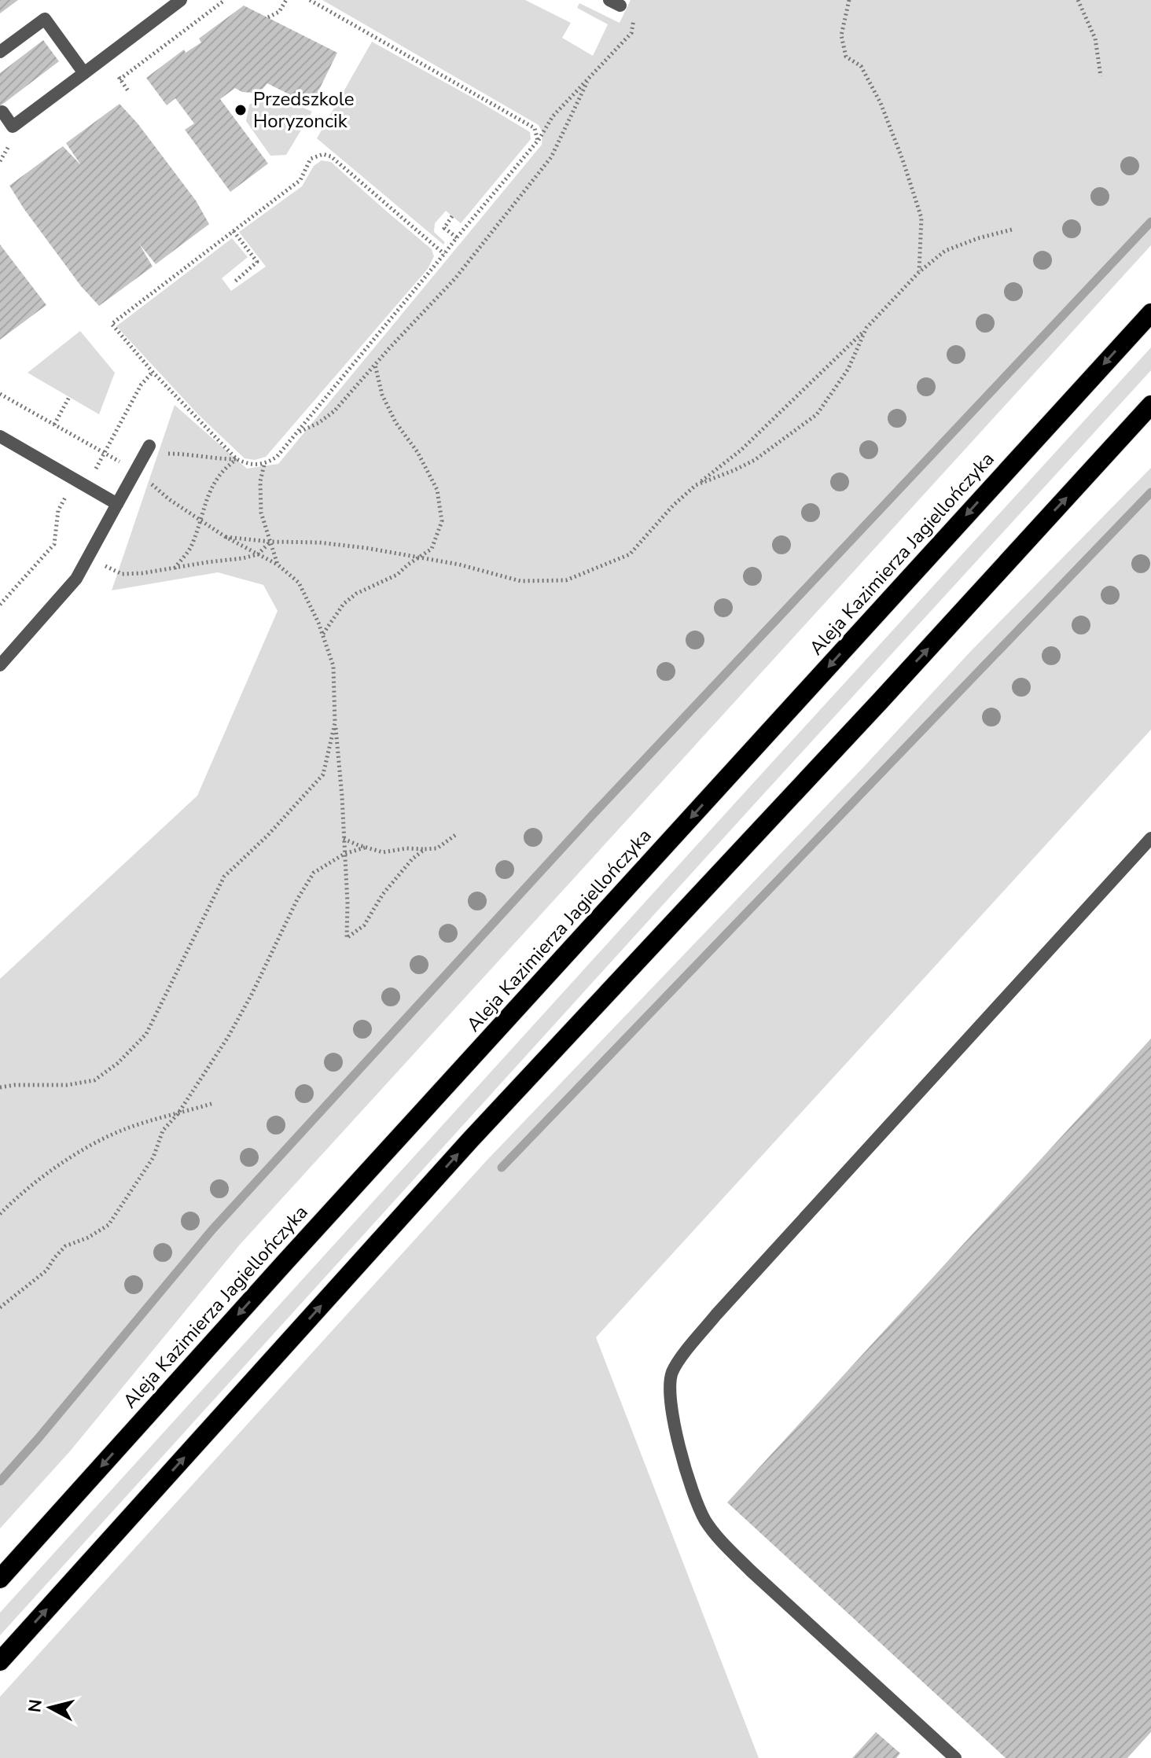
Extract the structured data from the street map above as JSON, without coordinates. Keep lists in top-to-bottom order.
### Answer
{
  "streets": {
    "highway": ["Aleja Kazimierza Jagiellończyka"]
  },
  "places": ["Przedszkole Horyzoncik"],
  "north": "left"
}
